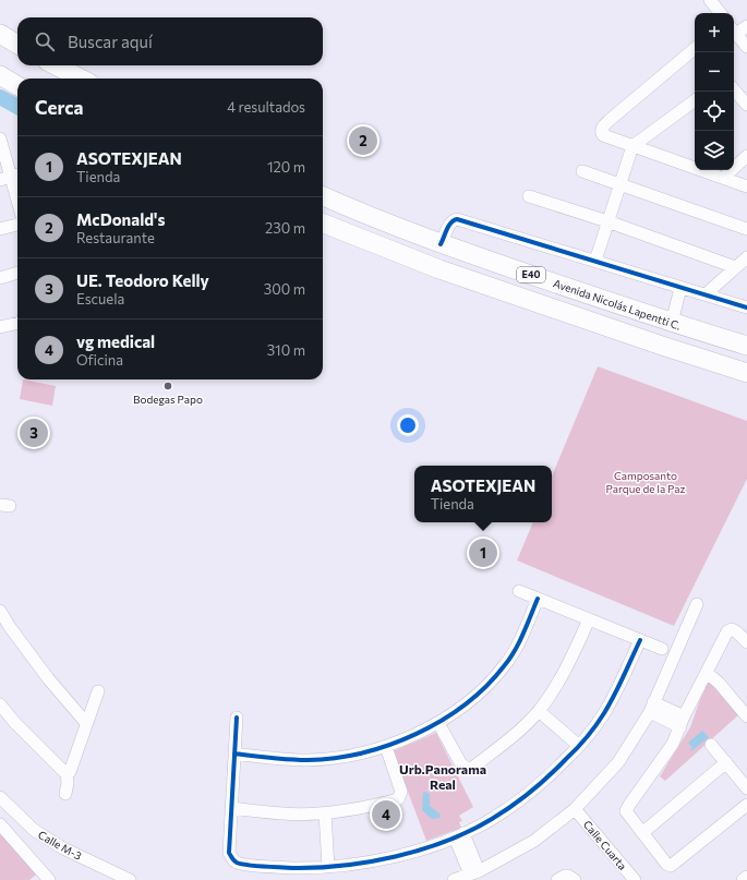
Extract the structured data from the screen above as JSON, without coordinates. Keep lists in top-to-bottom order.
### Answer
{
  "streets": {
    "highway": ["E40", "Avenida Nicolás Lapentti C."],
    "street": ["Calle M-3", "Calle Cuarta"]
  },
  "districts": ["Urb.Panorama Real"],
  "parks": ["Camposanto Parque de la Paz"],
  "places": ["Bodegas Papo"],
  "page": {
    "map_buttons": ["+", "−"],
    "search": "Buscar aquí",
    "heading": ["Cerca", "4 resultados"],
    "pins": [
      "2",
      "3",
      "1",
      "4"
    ],
    "list": [
      {
        "mark": "1",
        "name": "ASOTEXJEAN",
        "note": "Tienda",
        "value": "120 m"
      },
      {
        "mark": "2",
        "name": "McDonald's",
        "note": "Restaurante",
        "value": "230 m"
      },
      {
        "mark": "3",
        "name": "UE. Teodoro Kelly",
        "note": "Escuela",
        "value": "300 m"
      },
      {
        "mark": "4",
        "name": "vg medical",
        "note": "Oficina",
        "value": "310 m"
      }
    ],
    "popup": ["ASOTEXJEAN", "Tienda"]
  }
}
